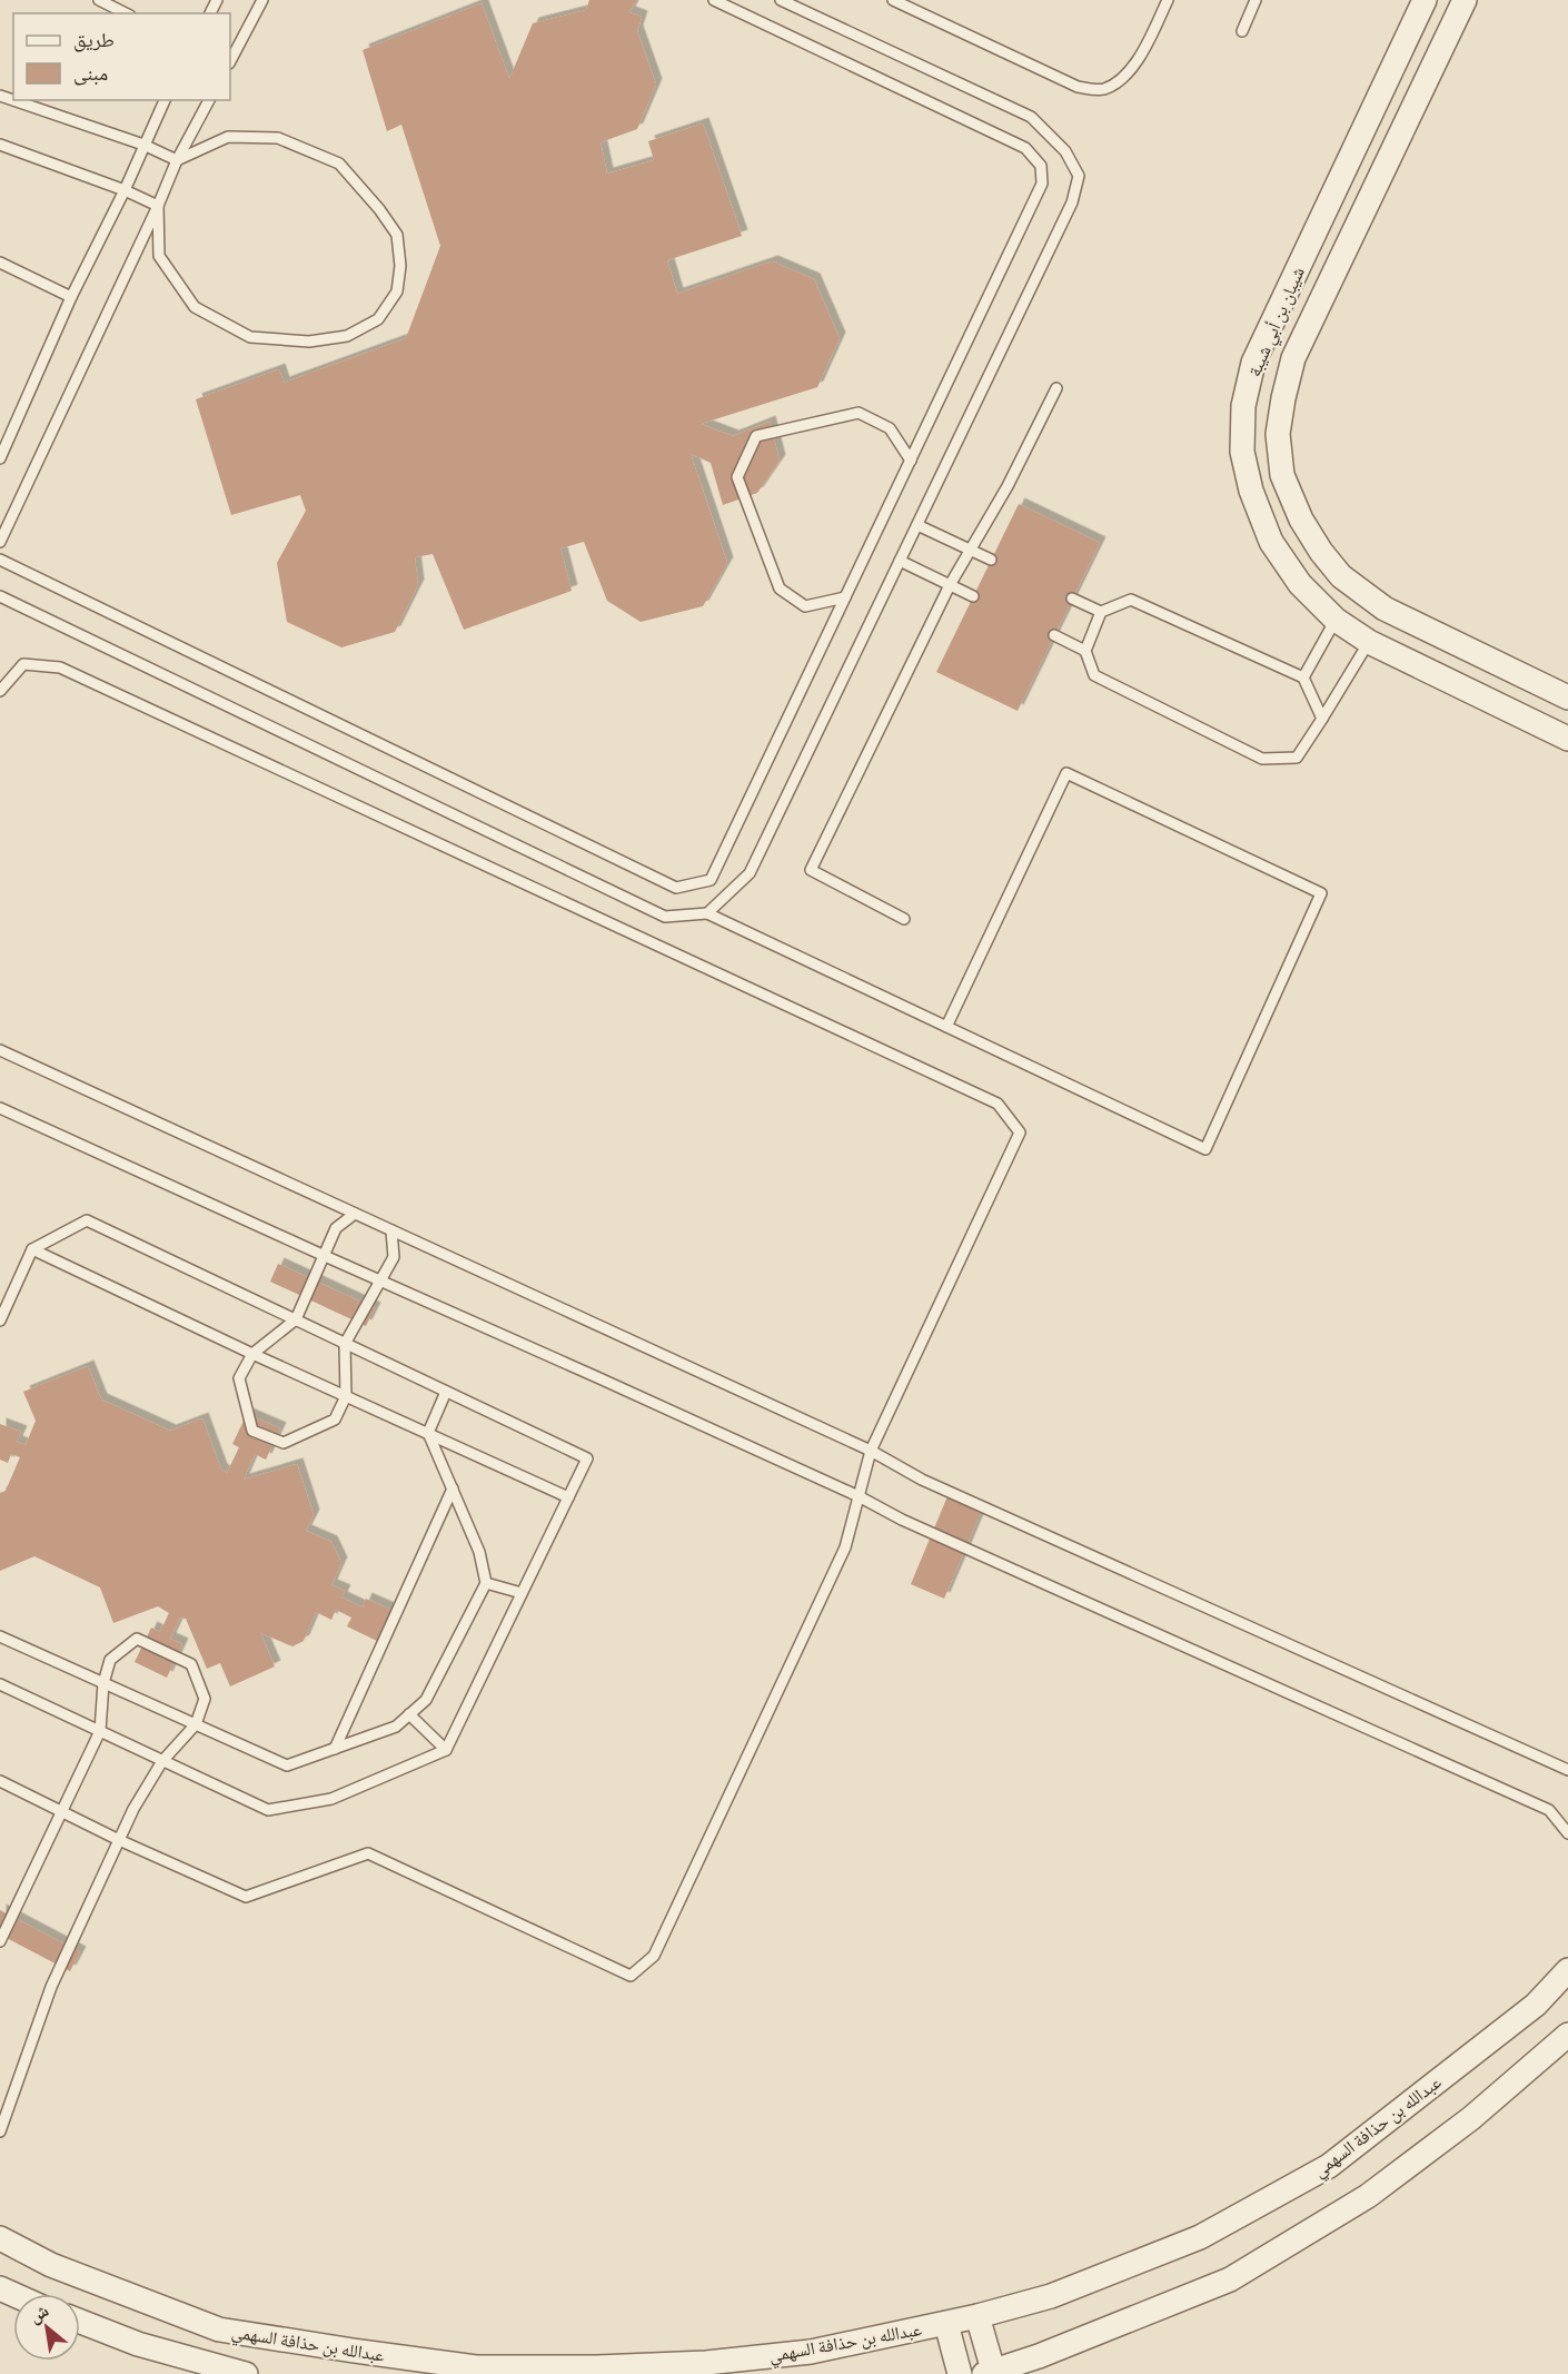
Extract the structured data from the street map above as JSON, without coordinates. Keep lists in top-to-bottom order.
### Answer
{
  "streets": {
    "street": ["شيبان بن أبي شيبة", "عبدالله بن حذافة السهمي"]
  },
  "legend": ["طريق", "مبنى"],
  "north": "top left"
}
